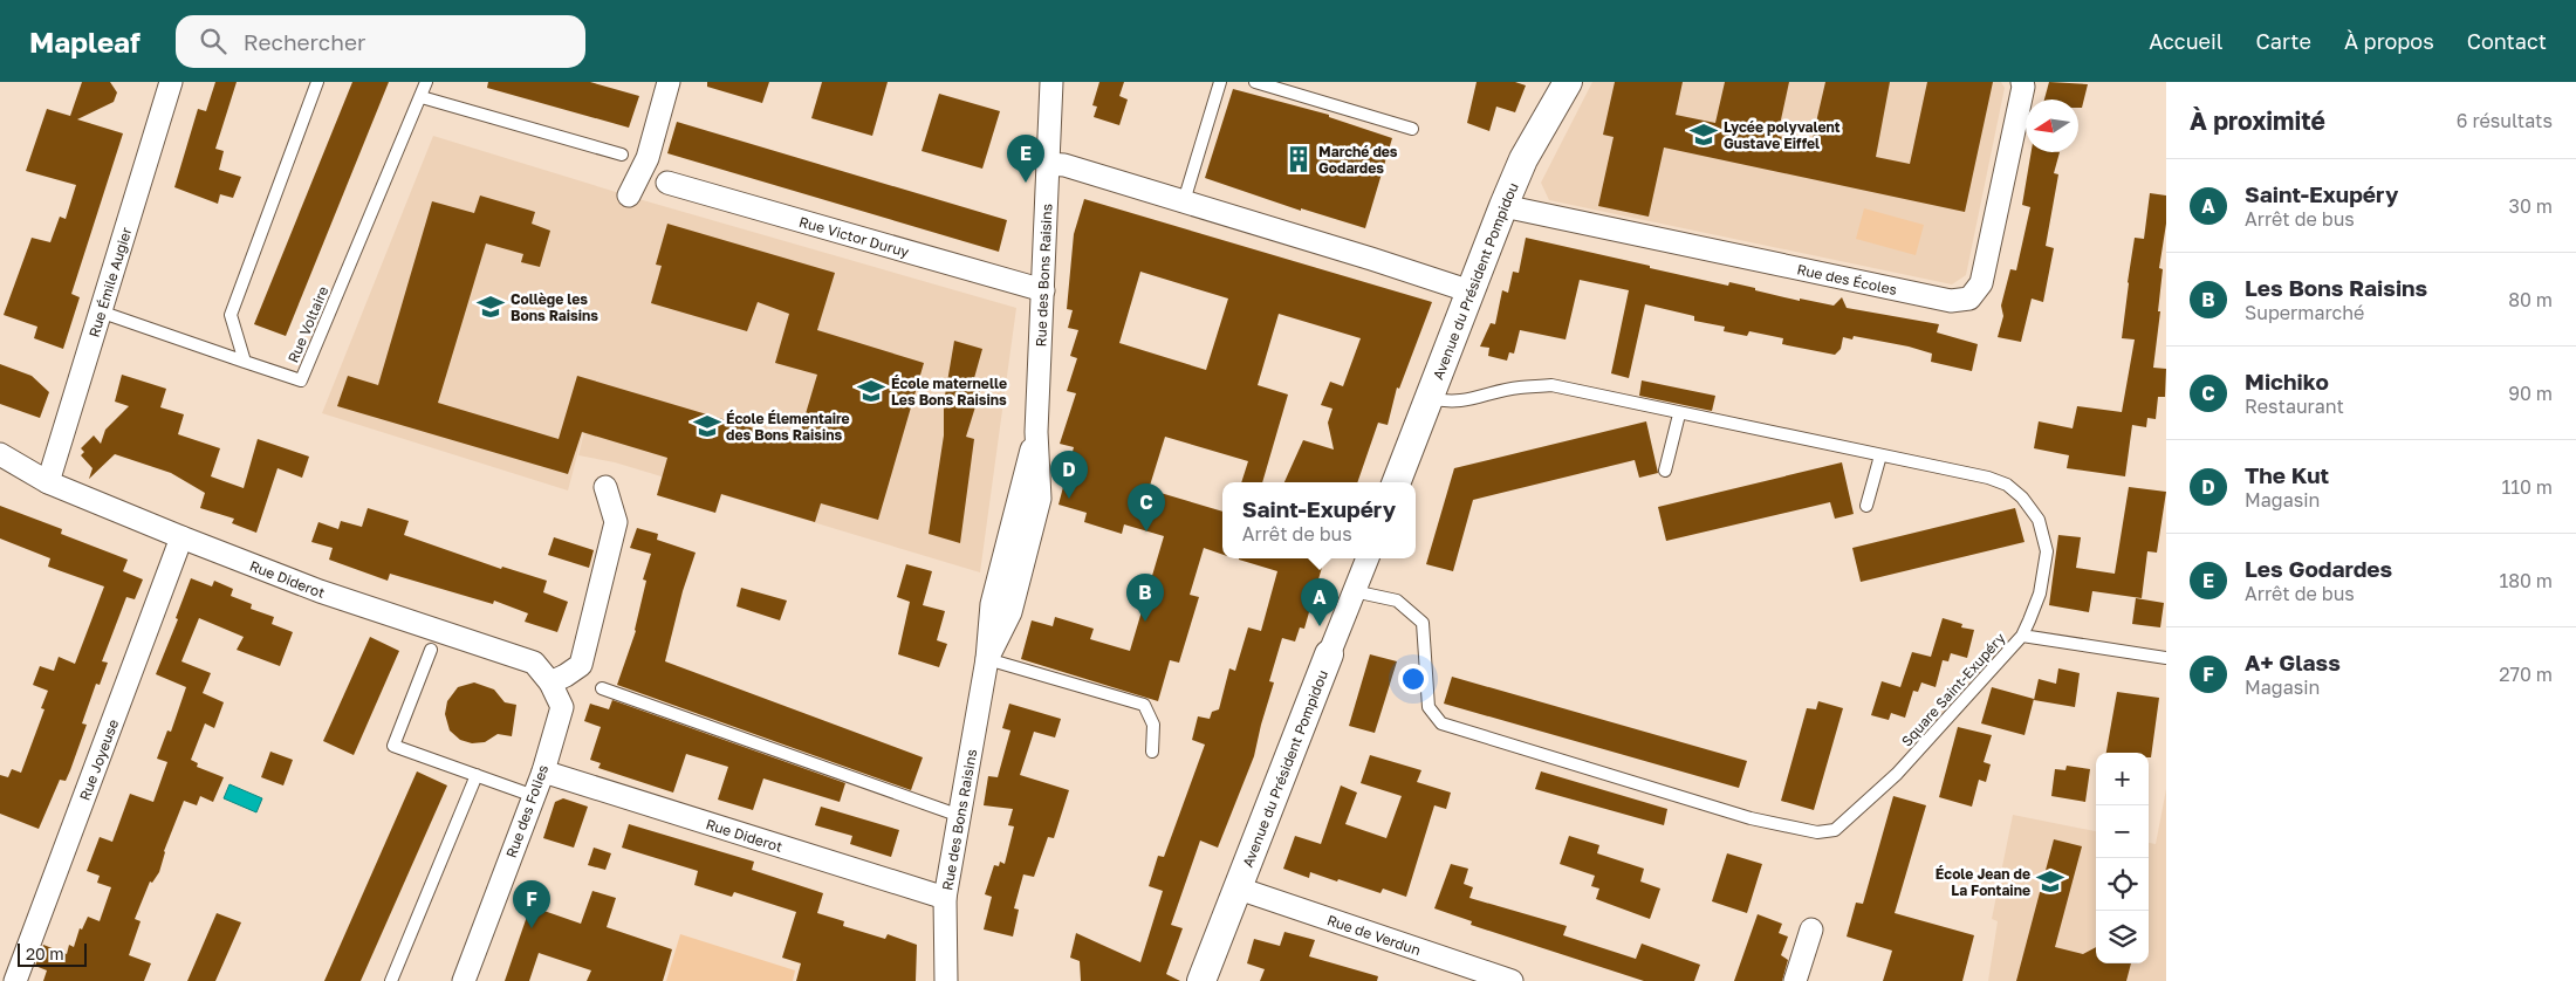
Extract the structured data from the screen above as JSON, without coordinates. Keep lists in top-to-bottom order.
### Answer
{
  "streets": {
    "street": [
      "Rue Victor Duruy",
      "Rue des Bons Raisins",
      "Rue des Écoles",
      "Avenue du Président Pompidou",
      "Rue Émile Augier",
      "Rue Diderot",
      "Rue Joyeuse",
      "Rue des Folies",
      "Rue de Verdun"
    ],
    "lane": ["Rue Voltaire", "Square Saint-Exupéry"]
  },
  "crossings": [
    ["Rue Victor Duruy", "Rue des Bons Raisins"],
    ["Rue des Bons Raisins", "Rue Diderot"],
    ["Rue des Écoles", "Avenue du Président Pompidou"],
    ["Avenue du Président Pompidou", "Square Saint-Exupéry"],
    ["Avenue du Président Pompidou", "Rue de Verdun"],
    ["Rue Émile Augier", "Rue Diderot"],
    ["Rue Diderot", "Rue Joyeuse"],
    ["Rue Diderot", "Rue des Folies"]
  ],
  "places": {
    "school or university": [
      "Lycée polyvalent Gustave Eiffel",
      "Collège les Bons Raisins",
      "École maternelle Les Bons Raisins",
      "École Élementaire des Bons Raisins",
      "École Jean de La Fontaine"
    ],
    "building": ["Marché des Godardes"]
  },
  "scale_bar": "20 m",
  "north": "left",
  "page": {
    "header": "Mapleaf",
    "search": "Rechercher",
    "nav": [
      "Accueil",
      "Carte",
      "À propos",
      "Contact"
    ],
    "heading": ["À proximité", "6 résultats"],
    "pins": [
      "E",
      "D",
      "C",
      "B",
      "A",
      "F"
    ],
    "list": [
      {
        "mark": "A",
        "name": "Saint-Exupéry",
        "note": "Arrêt de bus",
        "value": "30 m"
      },
      {
        "mark": "B",
        "name": "Les Bons Raisins",
        "note": "Supermarché",
        "value": "80 m"
      },
      {
        "mark": "C",
        "name": "Michiko",
        "note": "Restaurant",
        "value": "90 m"
      },
      {
        "mark": "D",
        "name": "The Kut",
        "note": "Magasin",
        "value": "110 m"
      },
      {
        "mark": "E",
        "name": "Les Godardes",
        "note": "Arrêt de bus",
        "value": "180 m"
      },
      {
        "mark": "F",
        "name": "A+ Glass",
        "note": "Magasin",
        "value": "270 m"
      }
    ],
    "popup": ["Saint-Exupéry", "Arrêt de bus"],
    "map_buttons": ["+", "−"],
    "scale": "20 m"
  }
}
